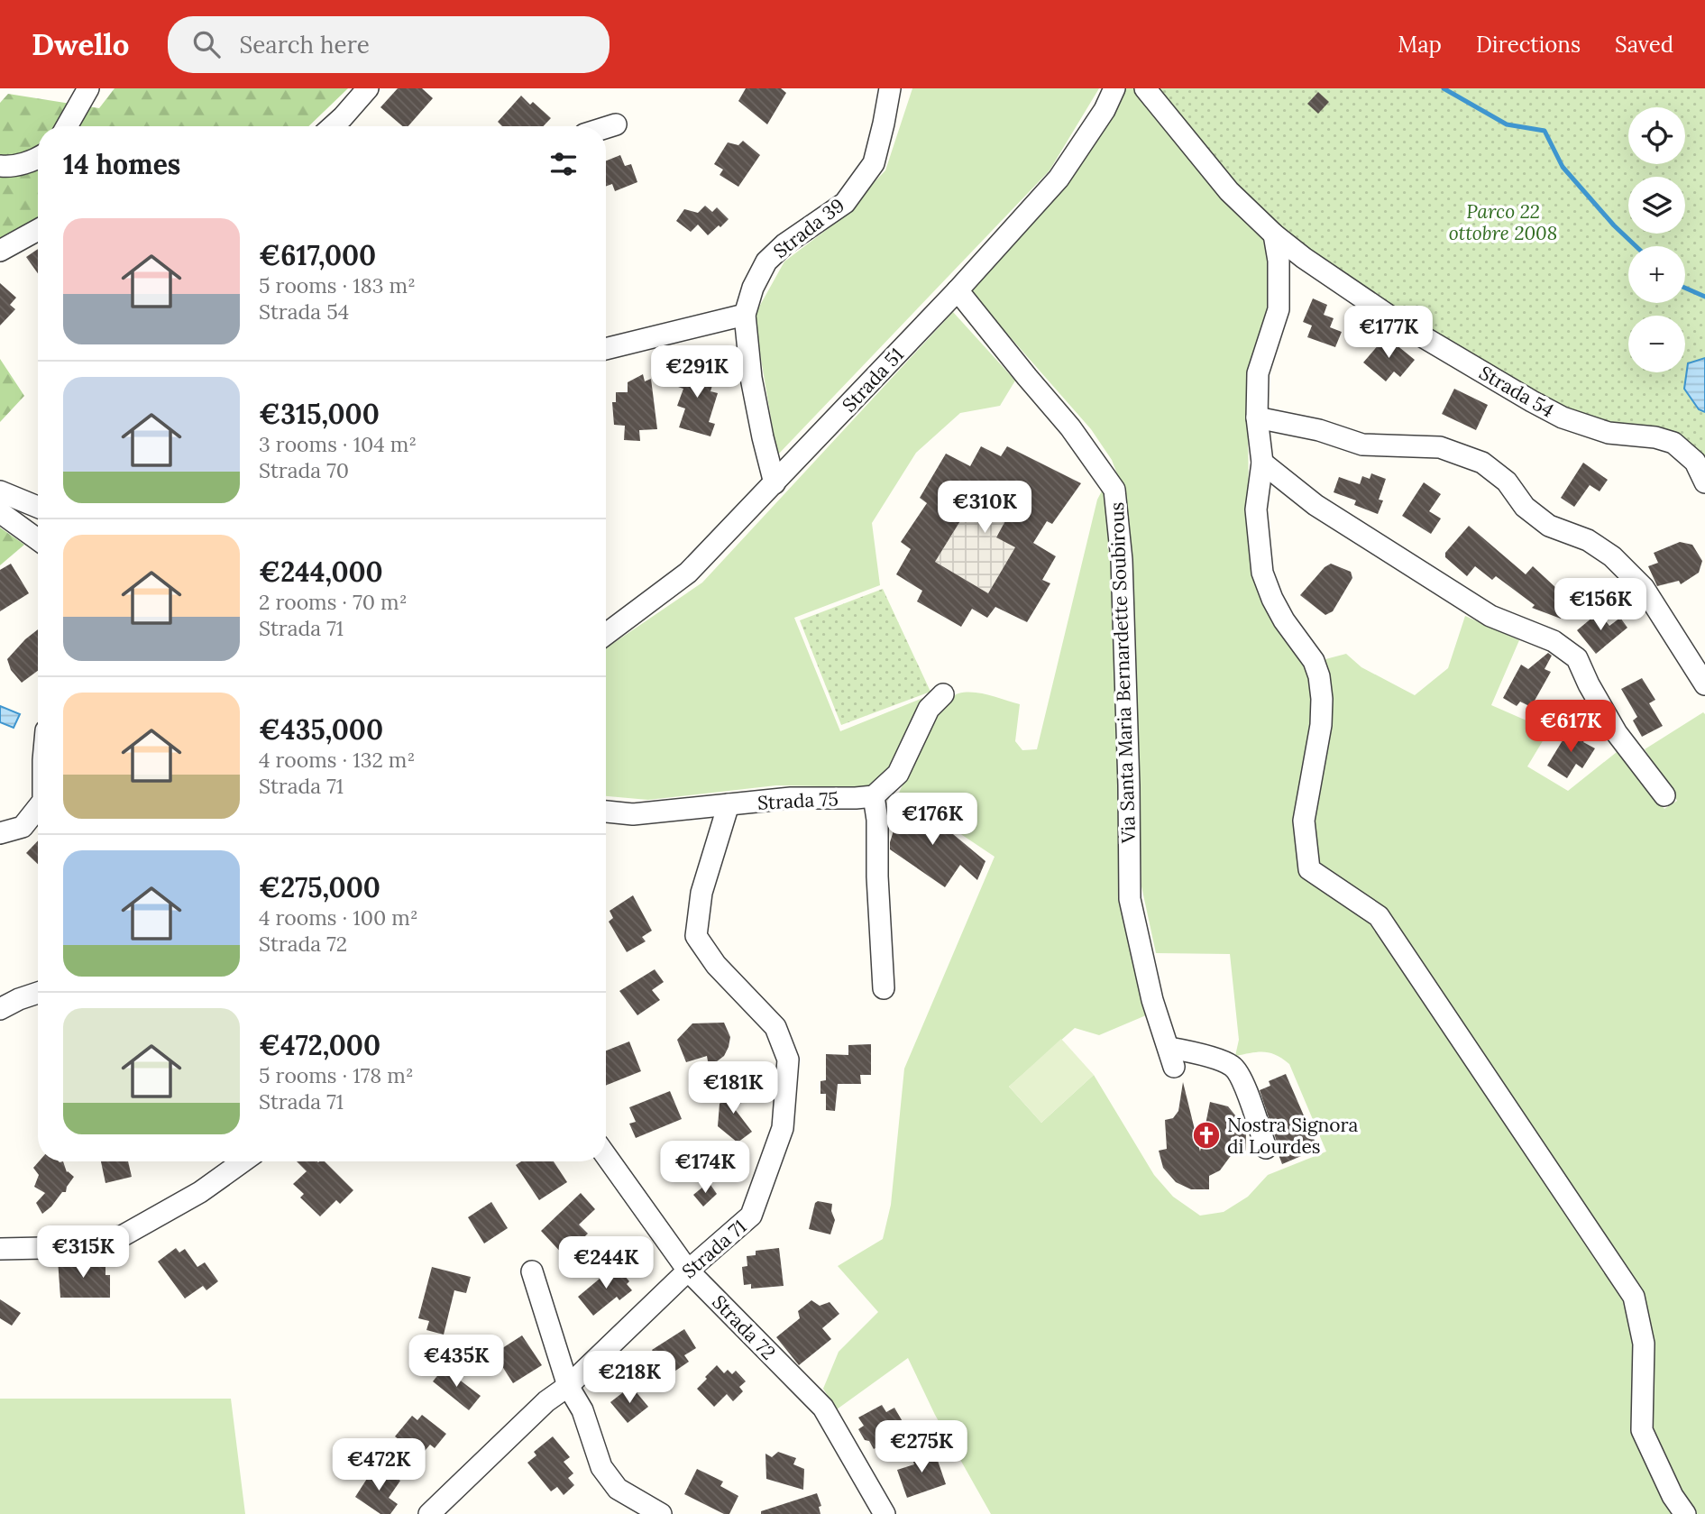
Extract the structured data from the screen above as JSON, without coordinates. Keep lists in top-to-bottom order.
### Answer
{
  "streets": {
    "street": [
      "Strada 39",
      "Strada 51",
      "Strada 54",
      "Via Santa Maria Bernardette Soubirous",
      "Strada 75",
      "Strada 71",
      "Strada 72"
    ]
  },
  "crossings": [
    ["Strada 39", "Strada 51"],
    ["Strada 51", "Via Santa Maria Bernardette Soubirous"],
    ["Strada 75", "Strada 71"],
    ["Strada 71", "Strada 72"]
  ],
  "parks": ["Parco 22 ottobre 2008"],
  "places": {
    "church": ["Nostra Signora di Lourdes"]
  },
  "page": {
    "header": "Dwello",
    "search": "Search here",
    "nav": ["Map", "Directions", "Saved"],
    "map_buttons": ["+", "−"],
    "heading": "14 homes",
    "list": [
      {
        "name": "€617,000",
        "note": "5 rooms · 183 m² · Strada 54"
      },
      {
        "name": "€315,000",
        "note": "3 rooms · 104 m² · Strada 70"
      },
      {
        "name": "€244,000",
        "note": "2 rooms · 70 m² · Strada 71"
      },
      {
        "name": "€435,000",
        "note": "4 rooms · 132 m² · Strada 71"
      },
      {
        "name": "€275,000",
        "note": "4 rooms · 100 m² · Strada 72"
      },
      {
        "name": "€472,000",
        "note": "5 rooms · 178 m² · Strada 71"
      }
    ],
    "price": [
      "€177K",
      "€291K",
      "€310K",
      "€156K",
      "€617K",
      "€176K",
      "€181K",
      "€174K",
      "€315K",
      "€244K",
      "€435K",
      "€218K",
      "€275K",
      "€472K"
    ]
  }
}
